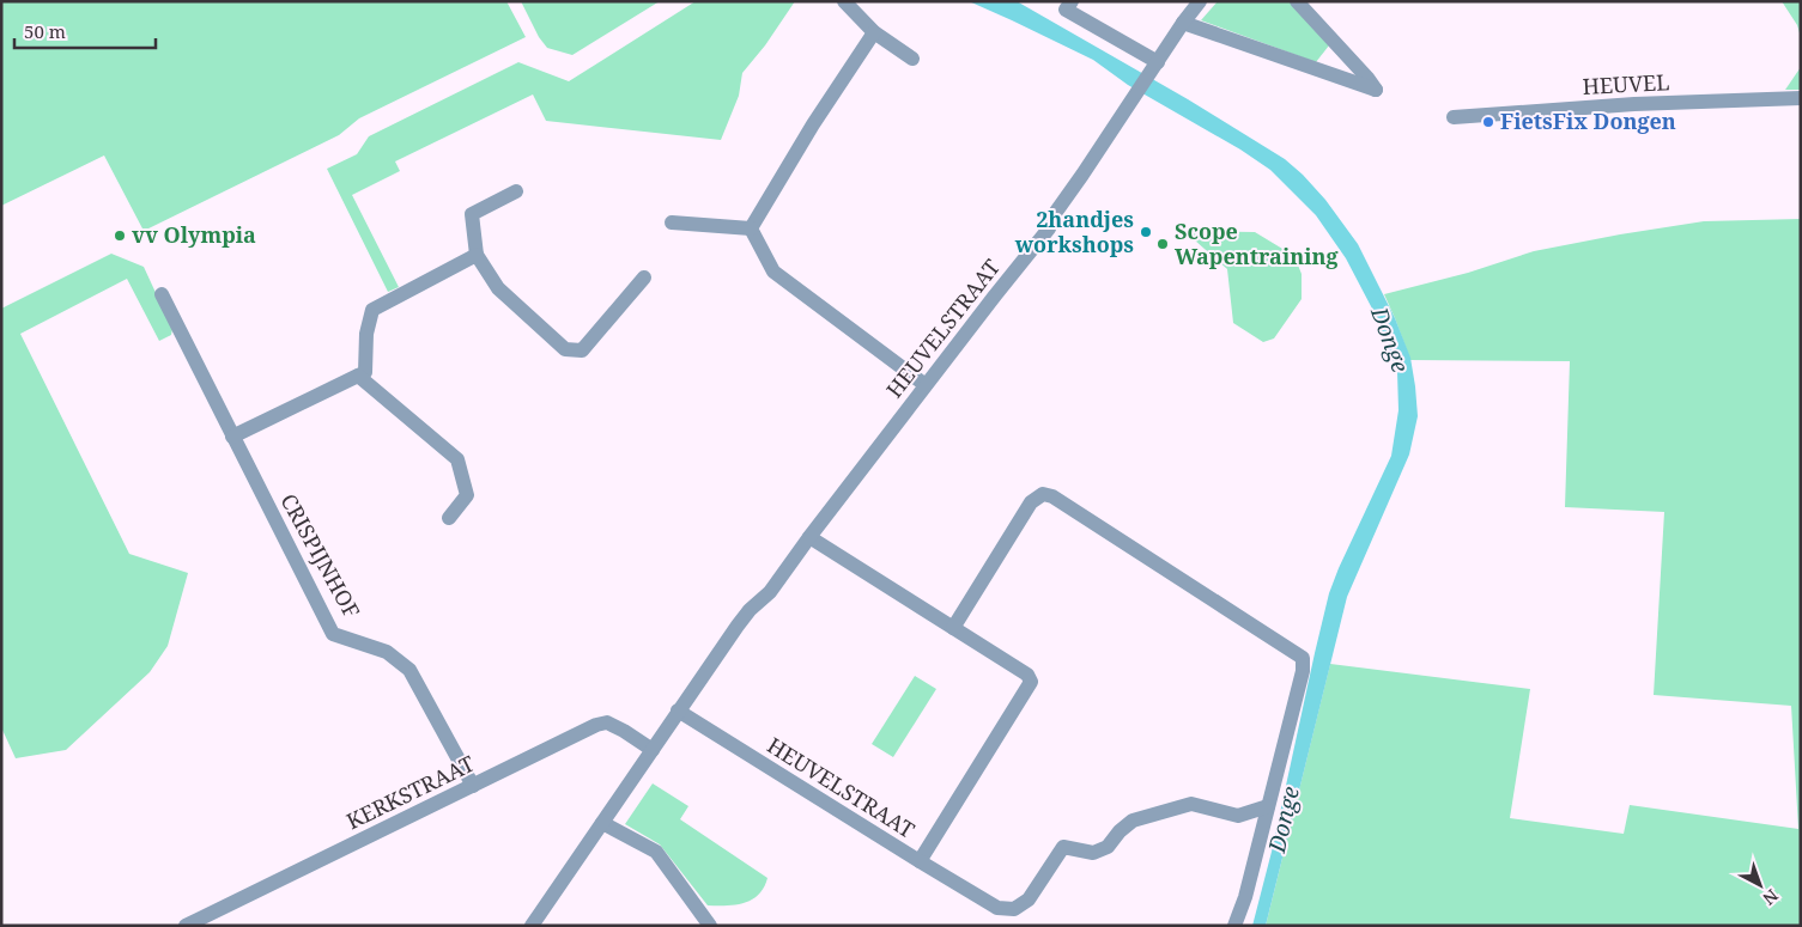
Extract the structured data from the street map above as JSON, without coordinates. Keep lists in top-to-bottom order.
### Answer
{
  "streets": {
    "street": [
      "HEUVEL",
      "HEUVELSTRAAT",
      "CRISPIJNHOF",
      "KERKSTRAAT"
    ]
  },
  "crossings": [
    ["HEUVELSTRAAT", "KERKSTRAAT"],
    ["CRISPIJNHOF", "KERKSTRAAT"]
  ],
  "water": ["Donge"],
  "places": [
    "FietsFix Dongen",
    "2handjes workshops",
    "vv Olympia",
    "Scope Wapentraining"
  ],
  "scale_bar": "50 m",
  "north": "bottom right"
}
